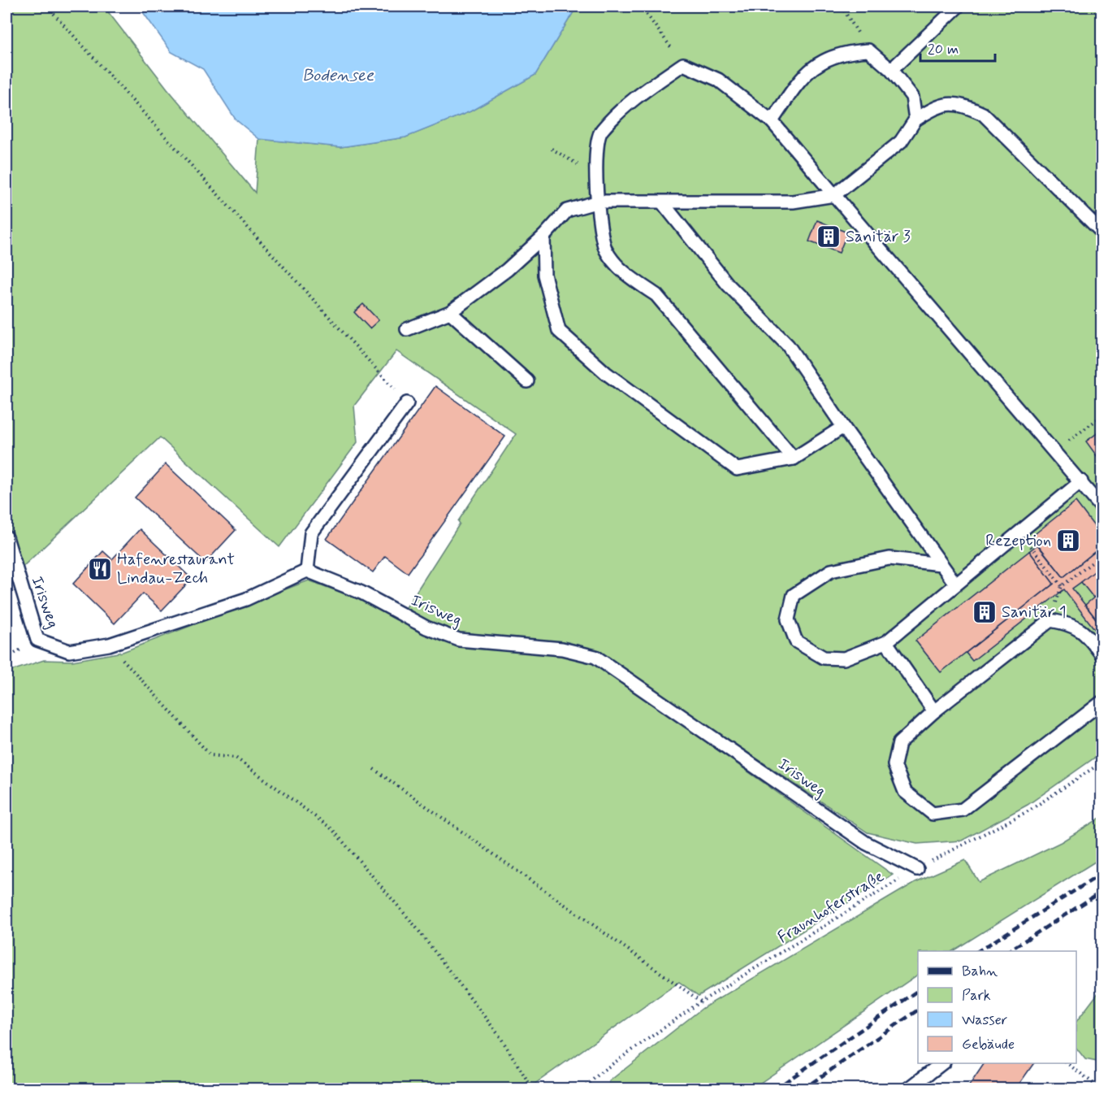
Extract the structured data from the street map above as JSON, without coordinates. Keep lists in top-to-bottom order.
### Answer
{
  "streets": {
    "lane": ["Irisweg"],
    "path": ["Fraunhoferstraße"]
  },
  "crossings": [
    ["Irisweg", "Fraunhoferstraße"]
  ],
  "water": ["Bodensee"],
  "places": {
    "building": ["Sanitär 3", "Rezeption", "Sanitär 1"],
    "restaurant": ["Hafenrestaurant Lindau-Zech"]
  },
  "legend": [
    "Bahn",
    "Park",
    "Wasser",
    "Gebäude"
  ],
  "scale_bar": "20 m"
}
